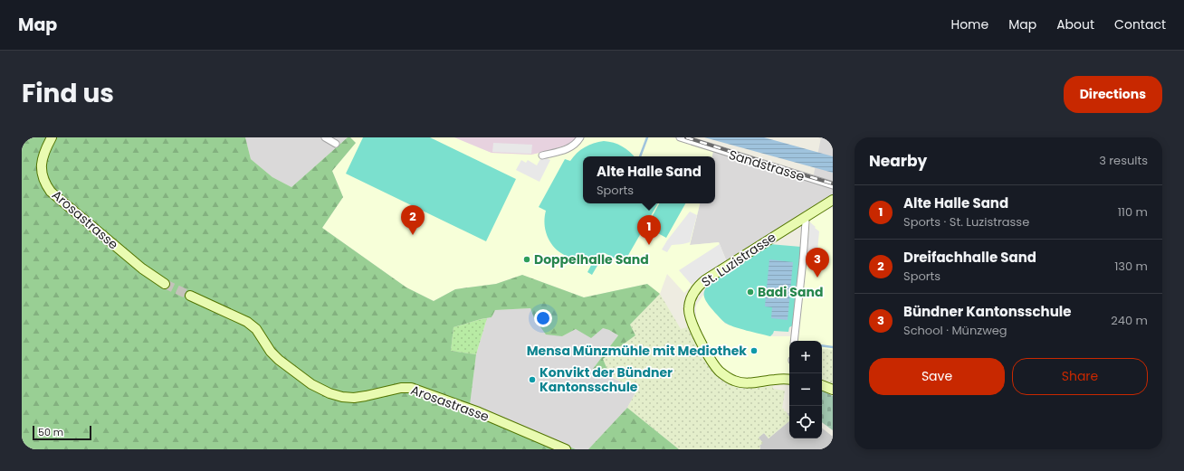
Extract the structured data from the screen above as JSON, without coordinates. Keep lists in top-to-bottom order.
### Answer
{
  "streets": {
    "main road": ["Arosastrasse", "St. Luzistrasse"],
    "street": ["Sandstrasse"]
  },
  "places": [
    "Doppelhalle Sand",
    "Badi Sand",
    "Mensa Münzmühle mit Mediothek",
    "Konvikt der Bündner Kantonsschule"
  ],
  "scale_bar": "50 m",
  "page": {
    "header": "Map",
    "nav": [
      "Home",
      "Map",
      "About",
      "Contact"
    ],
    "title": "Find us",
    "buttons": [
      "Directions",
      ["Save", "Share"]
    ],
    "heading": ["Nearby", "3 results"],
    "popup": ["Alte Halle Sand", "Sports"],
    "list": [
      {
        "mark": "1",
        "name": "Alte Halle Sand",
        "note": "Sports · St. Luzistrasse",
        "value": "110 m"
      },
      {
        "mark": "2",
        "name": "Dreifachhalle Sand",
        "note": "Sports",
        "value": "130 m"
      },
      {
        "mark": "3",
        "name": "Bündner Kantonsschule",
        "note": "School · Münzweg",
        "value": "240 m"
      }
    ],
    "pins": ["2", "1", "3"],
    "map_buttons": ["+", "−"],
    "scale": "50 m"
  }
}
